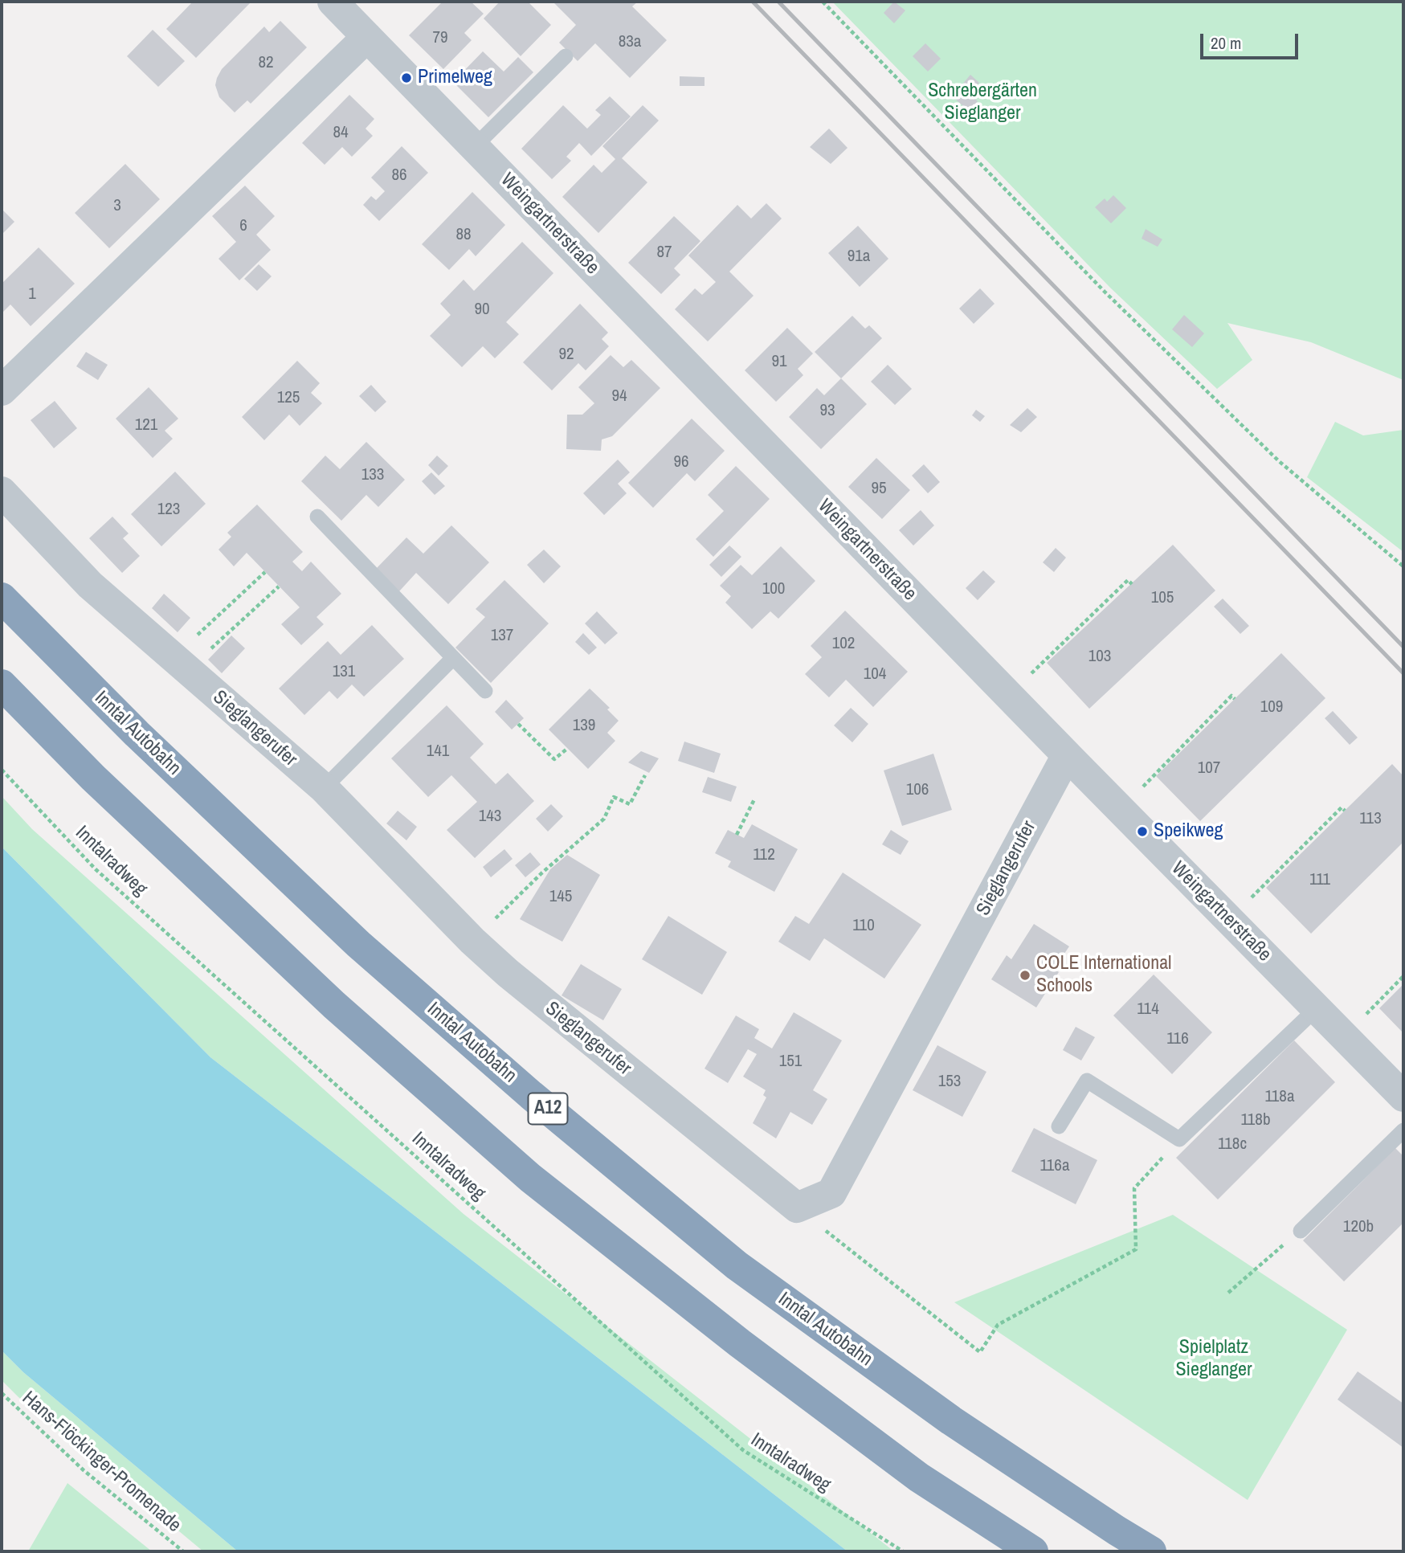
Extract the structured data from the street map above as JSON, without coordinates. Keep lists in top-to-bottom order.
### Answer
{
  "streets": {
    "highway": ["Inntal Autobahn", "A12"],
    "street": ["Weingartnerstraße", "Sieglangerufer"],
    "path": ["Inntalradweg", "Hans-Flöckinger-Promenade"]
  },
  "crossings": [
    ["Weingartnerstraße", "Sieglangerufer"]
  ],
  "parks": ["Schrebergärten Sieglanger", "Spielplatz Sieglanger"],
  "places": ["Primelweg", "Speikweg", "COLE International Schools"],
  "house_numbers": [
    "79",
    "83a",
    "82",
    "84",
    "86",
    "3",
    "6",
    "88",
    "87",
    "91a",
    "1",
    "90",
    "92",
    "91",
    "94",
    "125",
    "93",
    "121",
    "96",
    "133",
    "95",
    "123",
    "100",
    "105",
    "137",
    "102",
    "103",
    "131",
    "104",
    "109",
    "139",
    "141",
    "107",
    "106",
    "143",
    "113",
    "112",
    "111",
    "145",
    "110",
    "114",
    "116",
    "151",
    "153",
    "118a",
    "118b",
    "118c",
    "116a",
    "120b"
  ],
  "scale_bar": "20 m"
}
